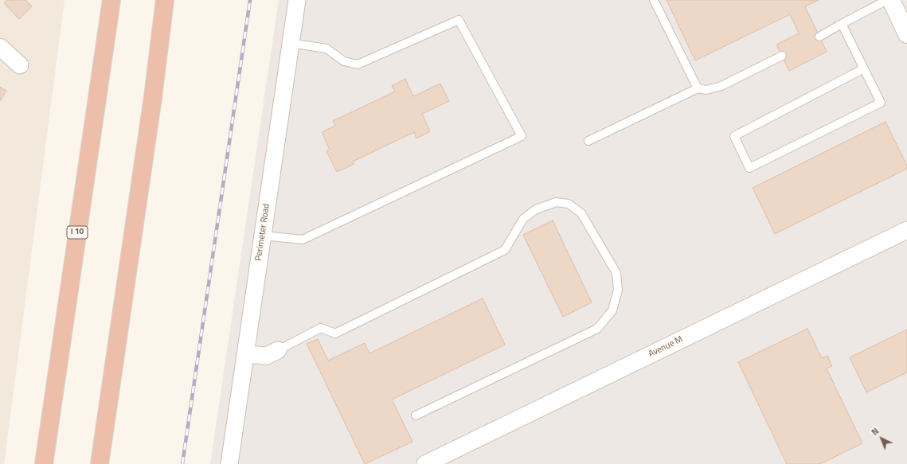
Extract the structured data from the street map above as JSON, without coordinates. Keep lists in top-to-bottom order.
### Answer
{
  "streets": {
    "highway": ["I 10"],
    "street": ["Perimeter Road", "Avenue M"]
  },
  "north": "top left"
}
